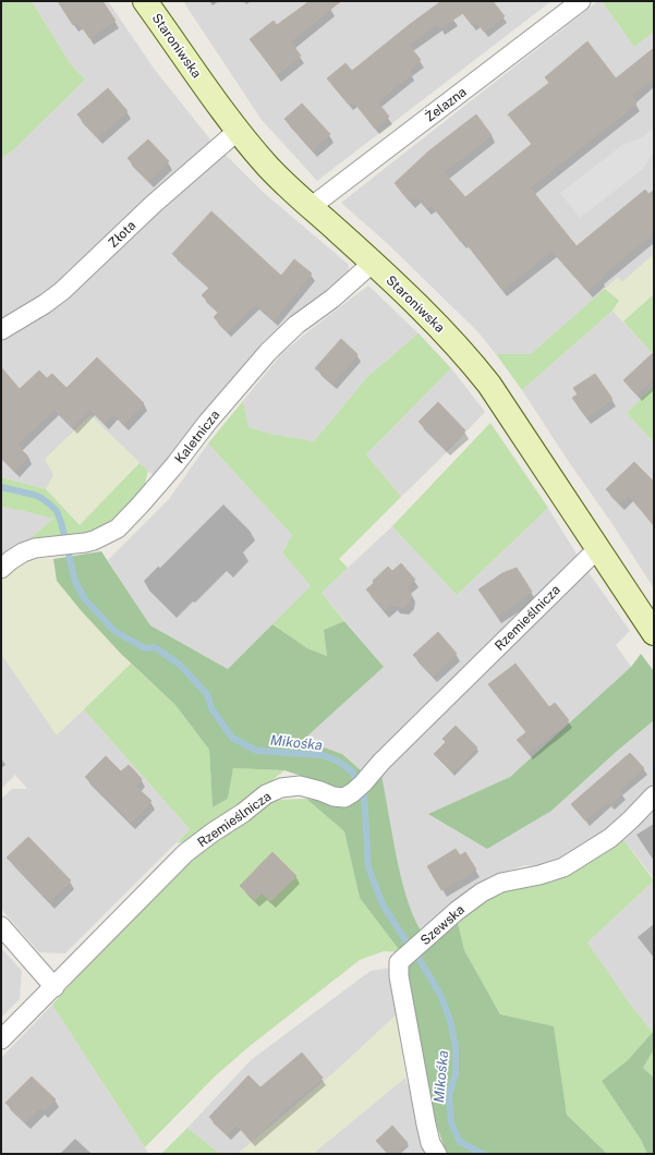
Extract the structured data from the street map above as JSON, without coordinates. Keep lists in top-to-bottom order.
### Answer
{
  "streets": {
    "street": [
      "Staroniwska",
      "Żelazna",
      "Złota",
      "Kaletnicza",
      "Rzemieślnicza",
      "Szewska"
    ]
  },
  "crossings": [
    ["Staroniwska", "Żelazna"],
    ["Staroniwska", "Złota"],
    ["Staroniwska", "Kaletnicza"],
    ["Staroniwska", "Rzemieślnicza"]
  ],
  "water": ["Mikośka"]
}
